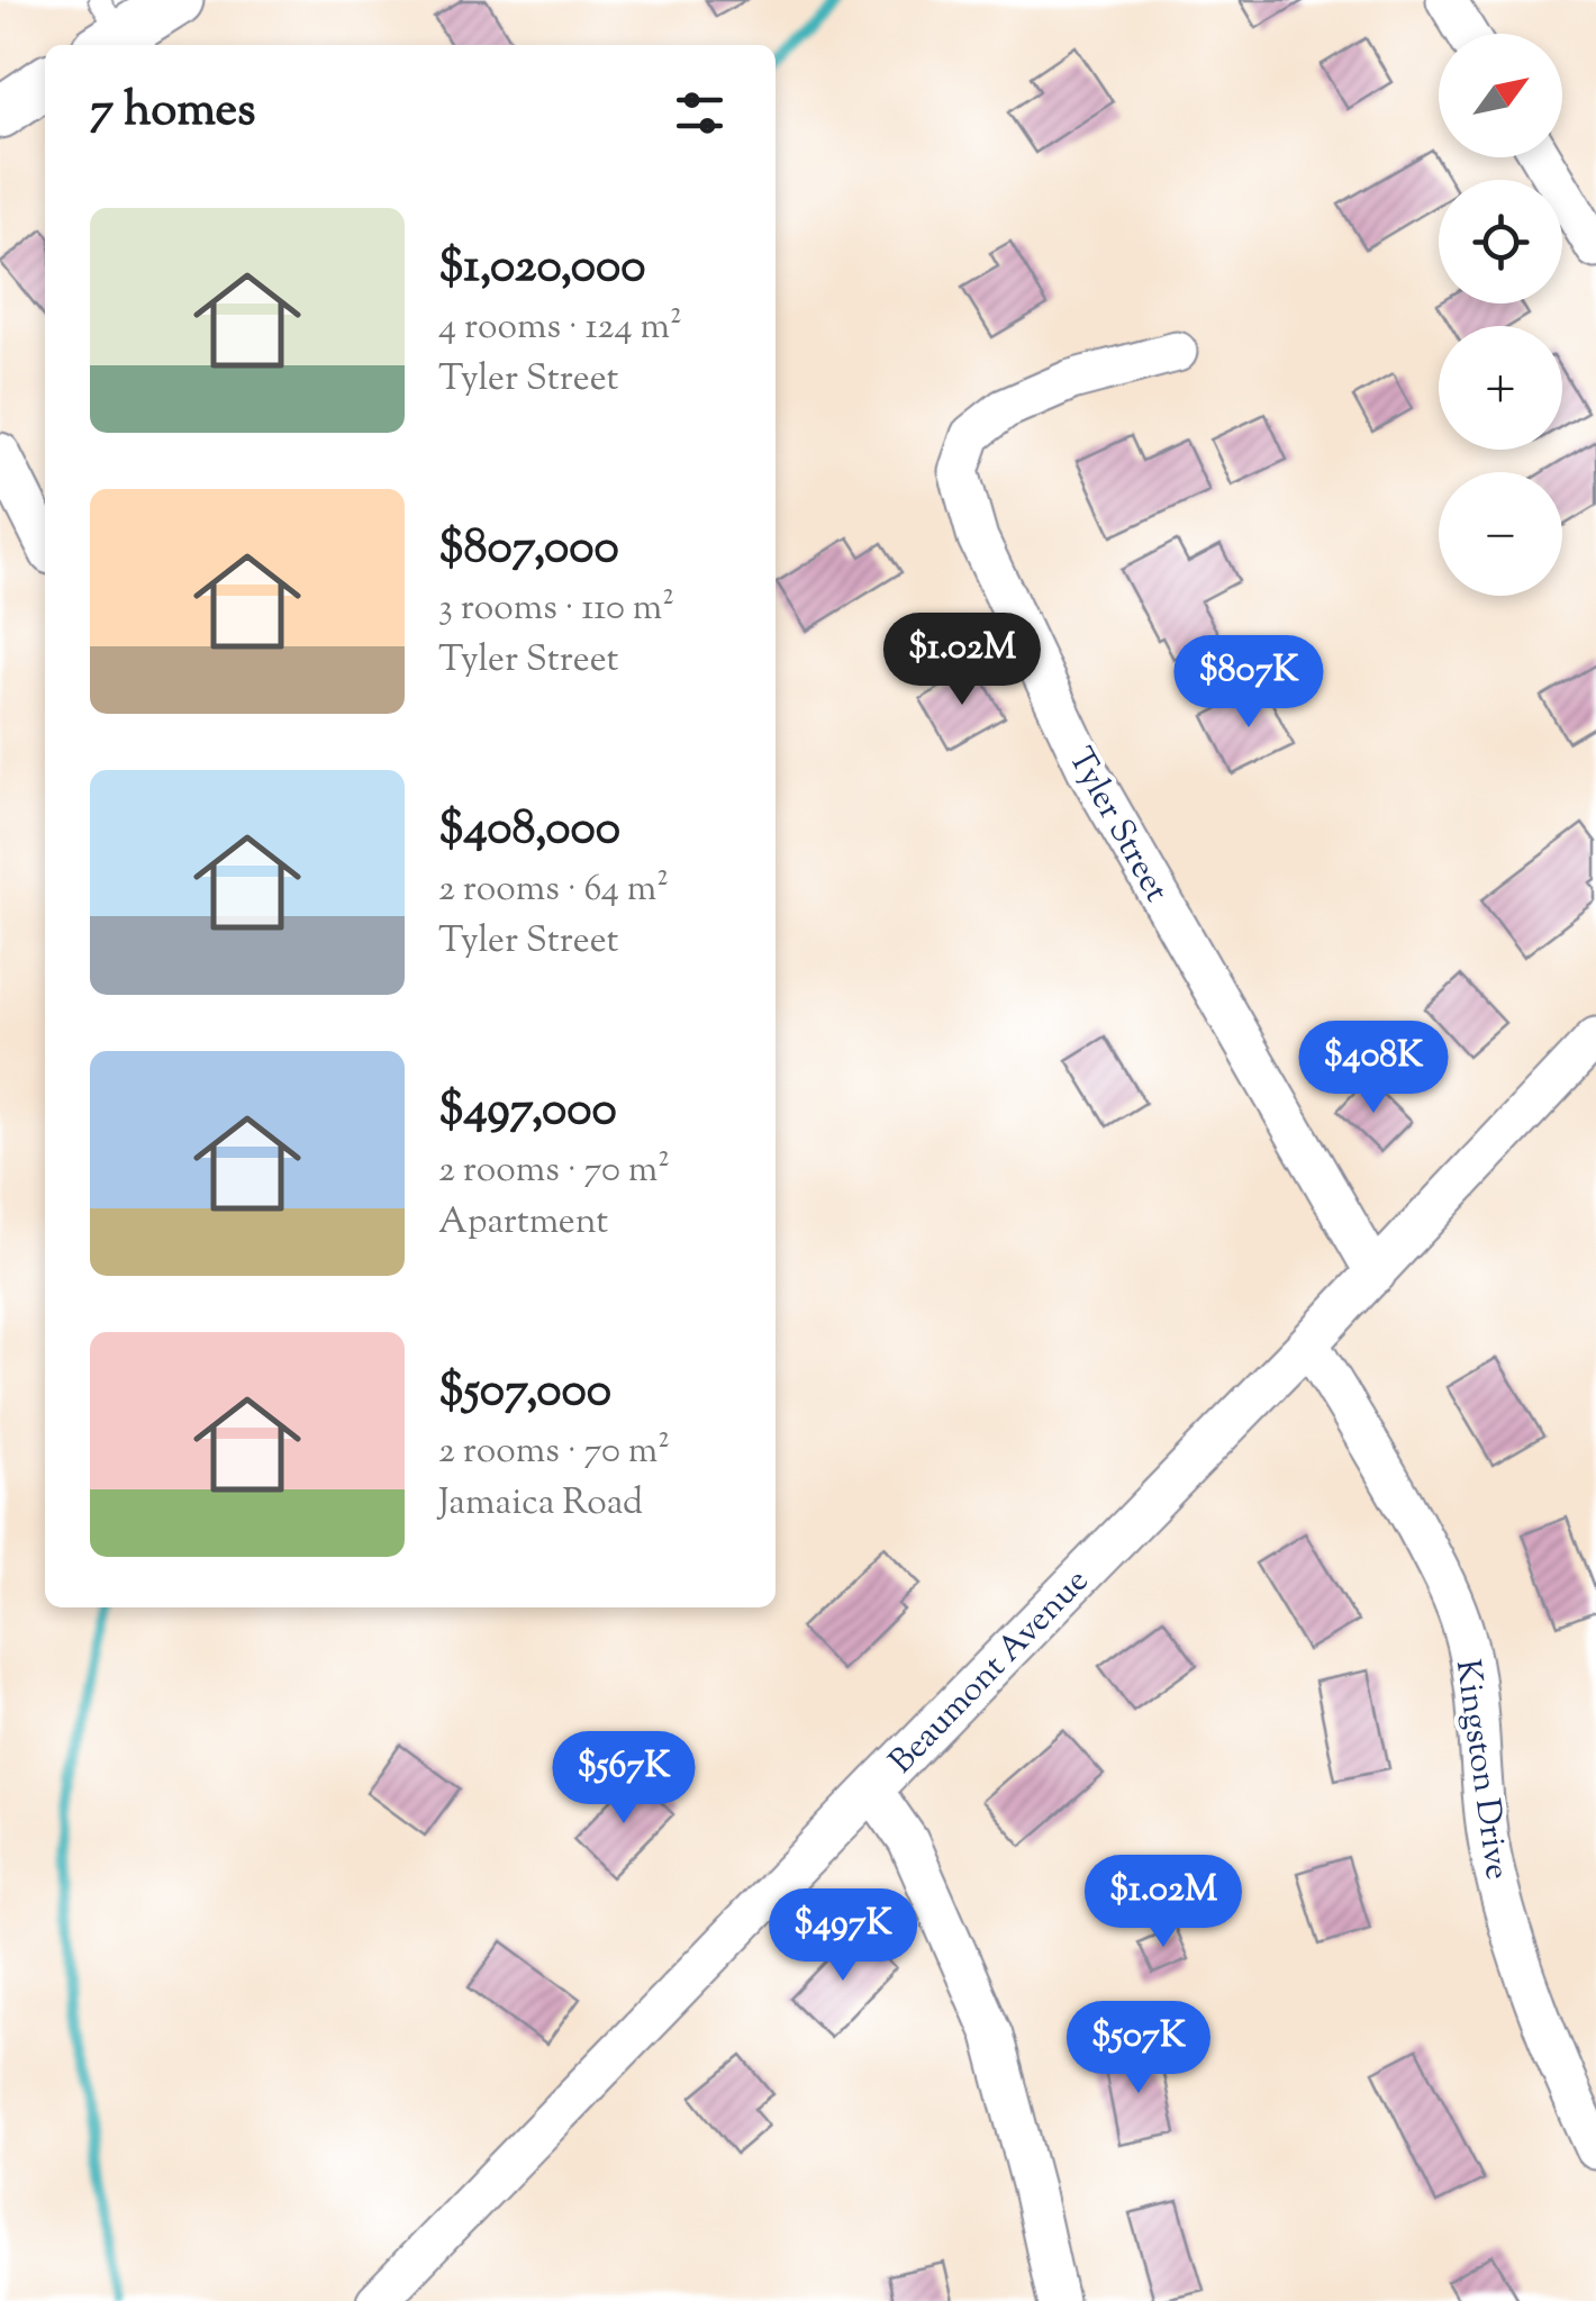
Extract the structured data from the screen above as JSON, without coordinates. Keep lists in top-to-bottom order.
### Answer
{
  "streets": {
    "street": ["Tyler Street", "Beaumont Avenue", "Kingston Drive"]
  },
  "crossings": [
    ["Tyler Street", "Beaumont Avenue"],
    ["Beaumont Avenue", "Kingston Drive"]
  ],
  "north": "top right",
  "page": {
    "map_buttons": ["+", "−"],
    "heading": "7 homes",
    "list": [
      {
        "name": "$1,020,000",
        "note": "4 rooms · 124 m² · Tyler Street"
      },
      {
        "name": "$807,000",
        "note": "3 rooms · 110 m² · Tyler Street"
      },
      {
        "name": "$408,000",
        "note": "2 rooms · 64 m² · Tyler Street"
      },
      {
        "name": "$497,000",
        "note": "2 rooms · 70 m² · Apartment"
      },
      {
        "name": "$507,000",
        "note": "2 rooms · 70 m² · Jamaica Road"
      }
    ],
    "price": [
      "$1.02M",
      "$807K",
      "$408K",
      "$567K",
      "$1.02M",
      "$497K",
      "$507K"
    ]
  }
}
